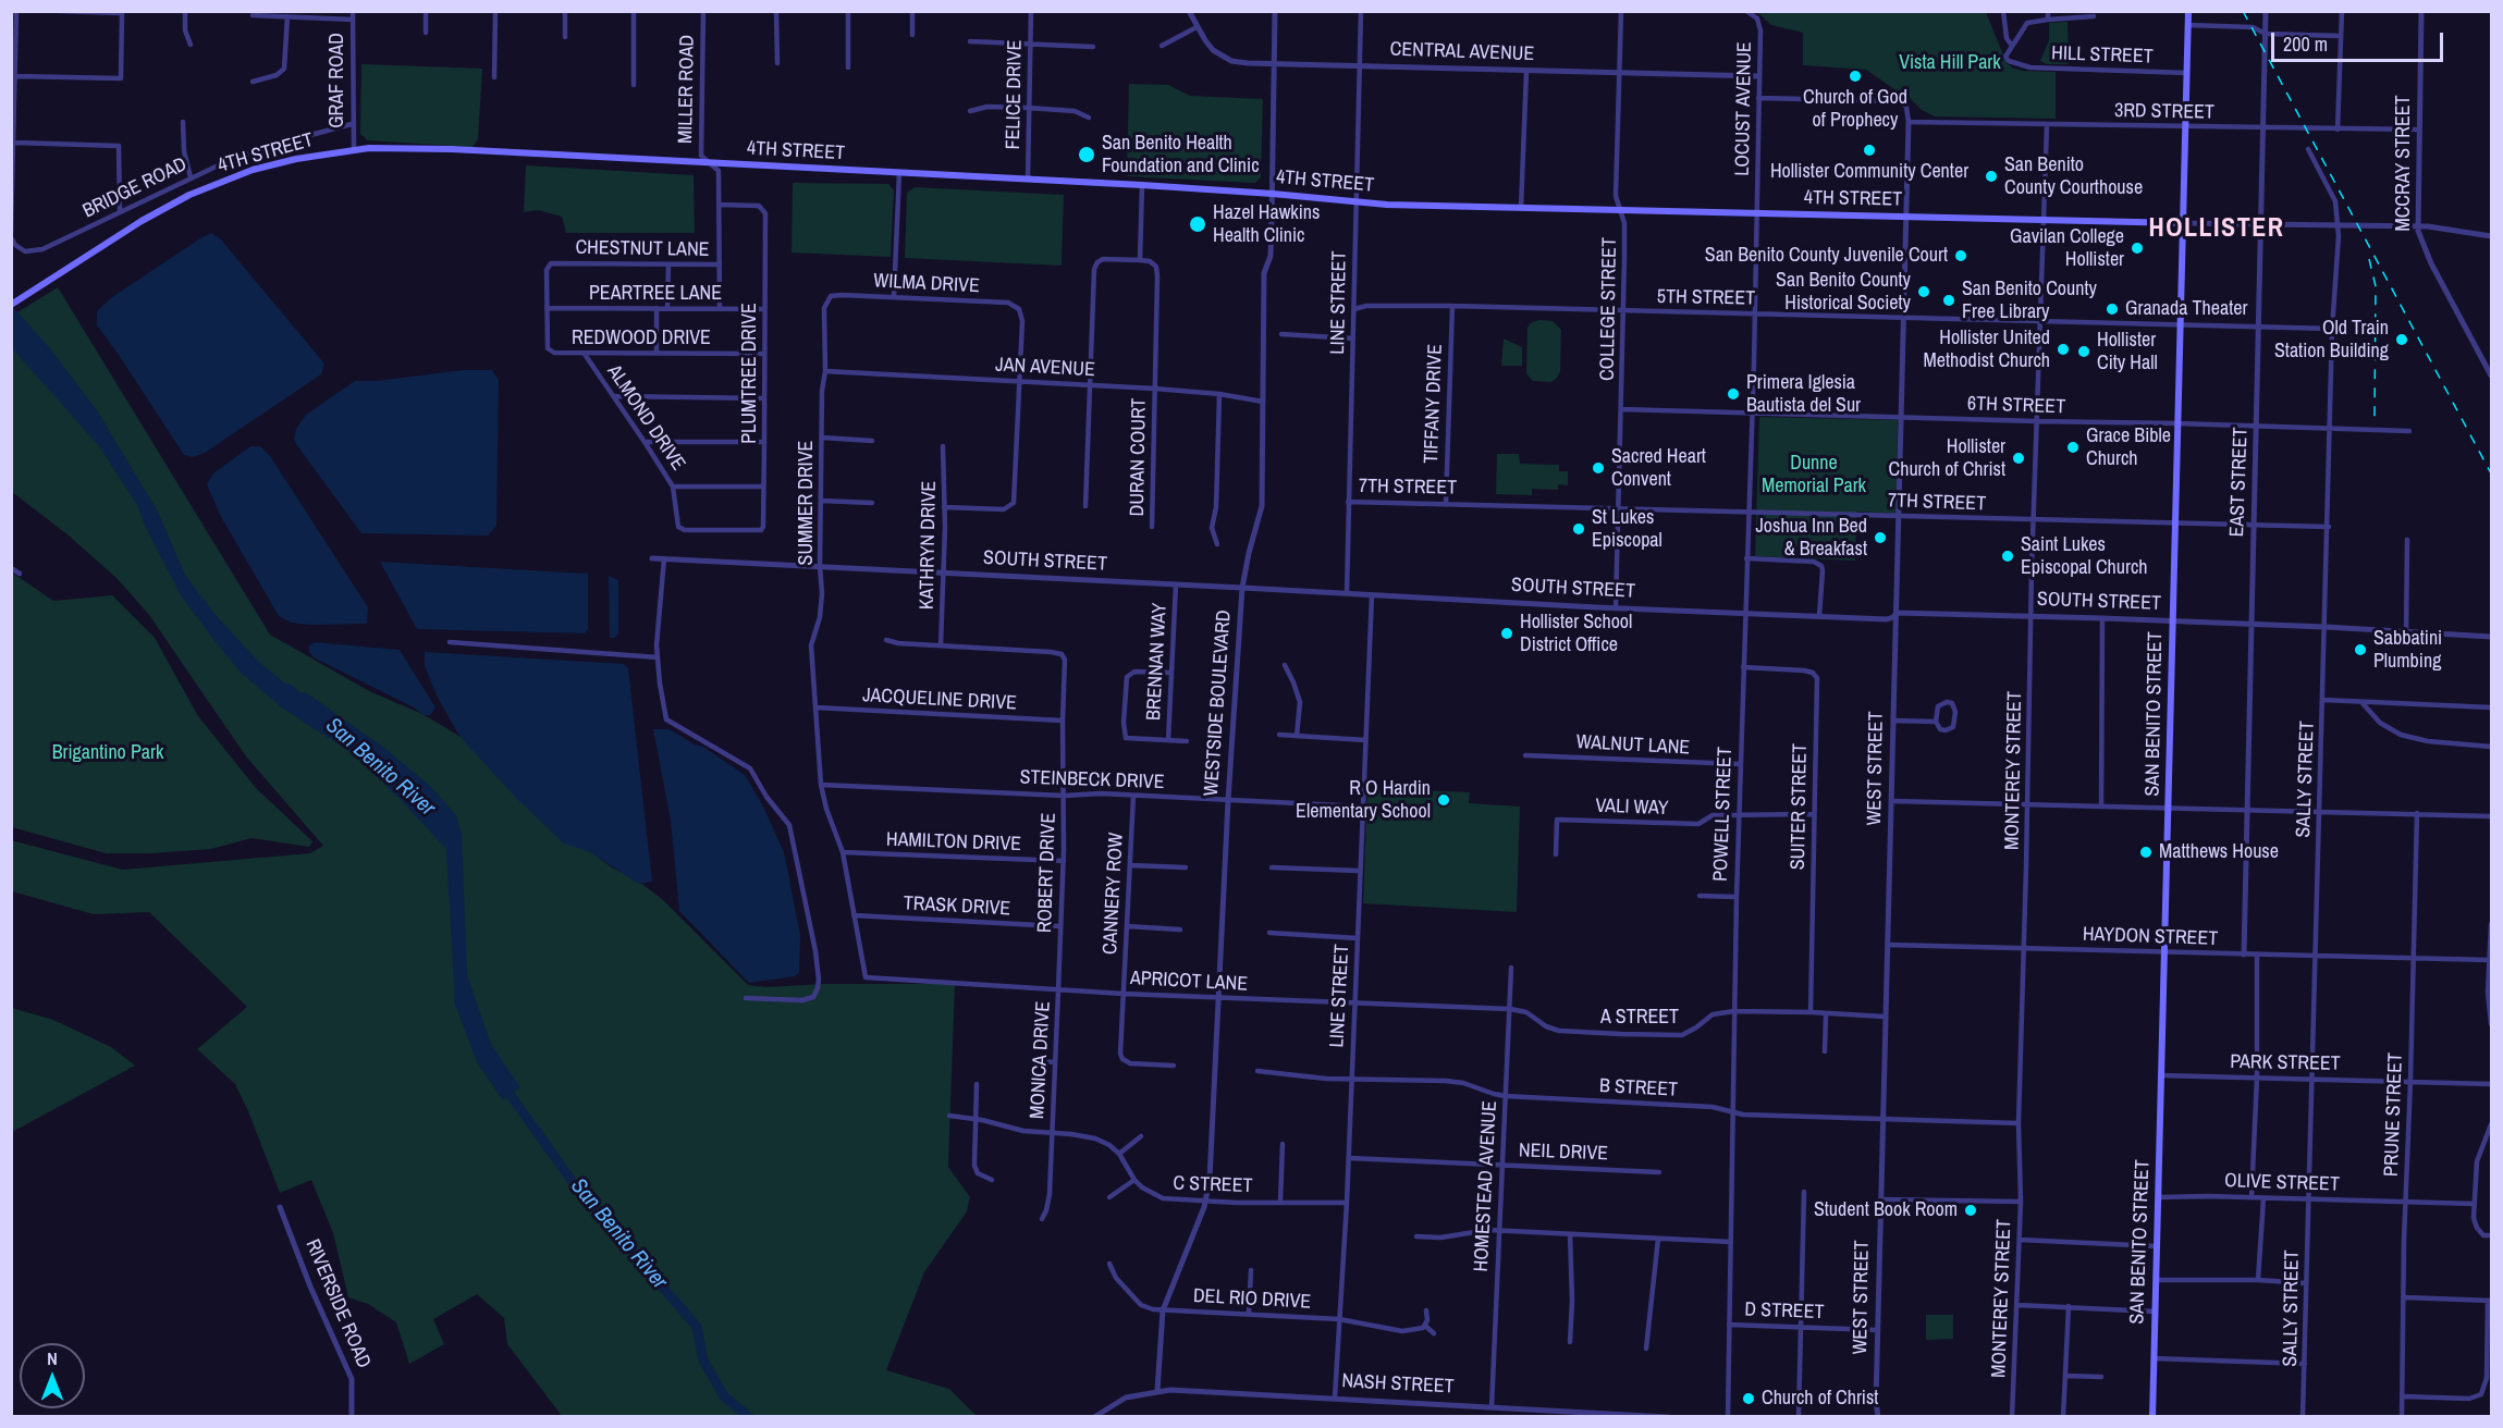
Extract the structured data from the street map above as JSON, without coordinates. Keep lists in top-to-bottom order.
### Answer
{
  "streets": {
    "main road": ["4TH STREET", "SAN BENITO STREET"],
    "street": [
      "CENTRAL AVENUE",
      "HILL STREET",
      "GRAF ROAD",
      "MILLER ROAD",
      "FELICE DRIVE",
      "LOCUST AVENUE",
      "3RD STREET",
      "MCCRAY STREET",
      "BRIDGE ROAD",
      "CHESTNUT LANE",
      "WILMA DRIVE",
      "PEARTREE LANE",
      "5TH STREET",
      "LINE STREET",
      "COLLEGE STREET",
      "REDWOOD DRIVE",
      "JAN AVENUE",
      "PLUMTREE DRIVE",
      "TIFFANY DRIVE",
      "6TH STREET",
      "ALMOND DRIVE",
      "DURAN COURT",
      "EAST STREET",
      "7TH STREET",
      "SUMMER DRIVE",
      "KATHRYN DRIVE",
      "SOUTH STREET",
      "BRENNAN WAY",
      "JACQUELINE DRIVE",
      "WESTSIDE BOULEVARD",
      "WALNUT LANE",
      "WEST STREET",
      "MONTEREY STREET",
      "SALLY STREET",
      "STEINBECK DRIVE",
      "SUITER STREET",
      "VALI WAY",
      "POWELL STREET",
      "HAMILTON DRIVE",
      "ROBERT DRIVE",
      "CANNERY ROW",
      "TRASK DRIVE",
      "HAYDON STREET",
      "APRICOT LANE",
      "A STREET",
      "MONICA DRIVE",
      "PARK STREET",
      "B STREET",
      "PRUNE STREET",
      "NEIL DRIVE",
      "OLIVE STREET",
      "C STREET",
      "HOMESTEAD AVENUE",
      "DEL RIO DRIVE",
      "RIVERSIDE ROAD",
      "D STREET",
      "NASH STREET"
    ]
  },
  "crossings": [
    ["CENTRAL AVENUE", "LOCUST AVENUE"],
    ["CENTRAL AVENUE", "LINE STREET"],
    ["CENTRAL AVENUE", "COLLEGE STREET"],
    ["CENTRAL AVENUE", "WESTSIDE BOULEVARD"],
    ["HILL STREET", "SAN BENITO STREET"],
    ["GRAF ROAD", "4TH STREET"],
    ["GRAF ROAD", "BRIDGE ROAD"],
    ["MILLER ROAD", "4TH STREET"],
    ["MILLER ROAD", "PLUMTREE DRIVE"],
    ["FELICE DRIVE", "4TH STREET"],
    ["LOCUST AVENUE", "4TH STREET"],
    ["LOCUST AVENUE", "POWELL STREET"],
    ["3RD STREET", "MCCRAY STREET"],
    ["3RD STREET", "EAST STREET"],
    ["3RD STREET", "SAN BENITO STREET"],
    ["3RD STREET", "WEST STREET"],
    ["3RD STREET", "MONTEREY STREET"],
    ["4TH STREET", "MCCRAY STREET"],
    ["4TH STREET", "LINE STREET"],
    ["4TH STREET", "COLLEGE STREET"],
    ["4TH STREET", "EAST STREET"],
    ["4TH STREET", "WESTSIDE BOULEVARD"],
    ["4TH STREET", "SAN BENITO STREET"],
    ["4TH STREET", "WEST STREET"],
    ["4TH STREET", "MONTEREY STREET"],
    ["4TH STREET", "SALLY STREET"],
    ["4TH STREET", "POWELL STREET"],
    ["CHESTNUT LANE", "PEARTREE LANE"],
    ["CHESTNUT LANE", "REDWOOD DRIVE"],
    ["WILMA DRIVE", "JAN AVENUE"],
    ["WILMA DRIVE", "SUMMER DRIVE"],
    ["PEARTREE LANE", "REDWOOD DRIVE"],
    ["PEARTREE LANE", "PLUMTREE DRIVE"],
    ["5TH STREET", "LINE STREET"],
    ["5TH STREET", "COLLEGE STREET"],
    ["5TH STREET", "TIFFANY DRIVE"],
    ["5TH STREET", "EAST STREET"],
    ["5TH STREET", "SAN BENITO STREET"],
    ["5TH STREET", "WEST STREET"],
    ["5TH STREET", "MONTEREY STREET"],
    ["5TH STREET", "SALLY STREET"],
    ["5TH STREET", "POWELL STREET"],
    ["LINE STREET", "7TH STREET"],
    ["LINE STREET", "SOUTH STREET"],
    ["LINE STREET", "STEINBECK DRIVE"],
    ["LINE STREET", "APRICOT LANE"],
    ["LINE STREET", "B STREET"],
    ["LINE STREET", "NEIL DRIVE"],
    ["LINE STREET", "C STREET"],
    ["LINE STREET", "DEL RIO DRIVE"],
    ["LINE STREET", "NASH STREET"],
    ["COLLEGE STREET", "6TH STREET"],
    ["COLLEGE STREET", "7TH STREET"],
    ["COLLEGE STREET", "SOUTH STREET"],
    ["REDWOOD DRIVE", "PLUMTREE DRIVE"],
    ["REDWOOD DRIVE", "ALMOND DRIVE"],
    ["JAN AVENUE", "DURAN COURT"],
    ["JAN AVENUE", "SUMMER DRIVE"],
    ["JAN AVENUE", "WESTSIDE BOULEVARD"],
    ["PLUMTREE DRIVE", "ALMOND DRIVE"],
    ["TIFFANY DRIVE", "7TH STREET"],
    ["6TH STREET", "EAST STREET"],
    ["6TH STREET", "SAN BENITO STREET"],
    ["6TH STREET", "WEST STREET"],
    ["6TH STREET", "MONTEREY STREET"],
    ["6TH STREET", "SALLY STREET"],
    ["6TH STREET", "POWELL STREET"],
    ["EAST STREET", "7TH STREET"],
    ["EAST STREET", "SOUTH STREET"],
    ["EAST STREET", "HAYDON STREET"],
    ["7TH STREET", "SAN BENITO STREET"],
    ["7TH STREET", "WEST STREET"],
    ["7TH STREET", "MONTEREY STREET"],
    ["7TH STREET", "SALLY STREET"],
    ["7TH STREET", "POWELL STREET"],
    ["SUMMER DRIVE", "SOUTH STREET"],
    ["SUMMER DRIVE", "JACQUELINE DRIVE"],
    ["SUMMER DRIVE", "STEINBECK DRIVE"],
    ["SUMMER DRIVE", "HAMILTON DRIVE"],
    ["SUMMER DRIVE", "TRASK DRIVE"],
    ["SUMMER DRIVE", "APRICOT LANE"],
    ["KATHRYN DRIVE", "SOUTH STREET"],
    ["KATHRYN DRIVE", "ROBERT DRIVE"],
    ["SOUTH STREET", "BRENNAN WAY"],
    ["SOUTH STREET", "WESTSIDE BOULEVARD"],
    ["SOUTH STREET", "SAN BENITO STREET"],
    ["SOUTH STREET", "WEST STREET"],
    ["SOUTH STREET", "MONTEREY STREET"],
    ["SOUTH STREET", "SALLY STREET"],
    ["SOUTH STREET", "POWELL STREET"],
    ["JACQUELINE DRIVE", "ROBERT DRIVE"],
    ["WESTSIDE BOULEVARD", "STEINBECK DRIVE"],
    ["WESTSIDE BOULEVARD", "APRICOT LANE"],
    ["WESTSIDE BOULEVARD", "C STREET"],
    ["WESTSIDE BOULEVARD", "DEL RIO DRIVE"],
    ["WESTSIDE BOULEVARD", "NASH STREET"],
    ["SAN BENITO STREET", "HAYDON STREET"],
    ["SAN BENITO STREET", "PARK STREET"],
    ["SAN BENITO STREET", "OLIVE STREET"],
    ["WALNUT LANE", "POWELL STREET"],
    ["WEST STREET", "HAYDON STREET"],
    ["WEST STREET", "A STREET"],
    ["WEST STREET", "B STREET"],
    ["WEST STREET", "D STREET"],
    ["MONTEREY STREET", "HAYDON STREET"],
    ["MONTEREY STREET", "B STREET"],
    ["SALLY STREET", "HAYDON STREET"],
    ["SALLY STREET", "PARK STREET"],
    ["SALLY STREET", "OLIVE STREET"],
    ["STEINBECK DRIVE", "ROBERT DRIVE"],
    ["STEINBECK DRIVE", "CANNERY ROW"],
    ["SUITER STREET", "POWELL STREET"],
    ["SUITER STREET", "A STREET"],
    ["VALI WAY", "POWELL STREET"],
    ["POWELL STREET", "A STREET"],
    ["POWELL STREET", "B STREET"],
    ["POWELL STREET", "D STREET"],
    ["HAMILTON DRIVE", "ROBERT DRIVE"],
    ["ROBERT DRIVE", "TRASK DRIVE"],
    ["ROBERT DRIVE", "APRICOT LANE"],
    ["ROBERT DRIVE", "MONICA DRIVE"],
    ["CANNERY ROW", "APRICOT LANE"],
    ["HAYDON STREET", "PRUNE STREET"],
    ["APRICOT LANE", "A STREET"],
    ["APRICOT LANE", "MONICA DRIVE"],
    ["APRICOT LANE", "HOMESTEAD AVENUE"],
    ["A STREET", "HOMESTEAD AVENUE"],
    ["MONICA DRIVE", "C STREET"],
    ["PARK STREET", "PRUNE STREET"],
    ["B STREET", "HOMESTEAD AVENUE"],
    ["PRUNE STREET", "OLIVE STREET"],
    ["NEIL DRIVE", "HOMESTEAD AVENUE"],
    ["HOMESTEAD AVENUE", "NASH STREET"]
  ],
  "districts": ["HOLLISTER"],
  "water": ["San Benito River"],
  "parks": ["Vista Hill Park", "Dunne Memorial Park", "Brigantino Park"],
  "places": [
    "Church of God of Prophecy",
    "Hollister Community Center",
    "San Benito Health Foundation and Clinic",
    "San Benito County Courthouse",
    "Hazel Hawkins Health Clinic",
    "Gavilan College Hollister",
    "San Benito County Juvenile Court",
    "San Benito County Historical Society",
    "San Benito County Free Library",
    "Granada Theater",
    "Old Train Station Building",
    "Hollister United Methodist Church",
    "Hollister City Hall",
    "Primera Iglesia Bautista del Sur",
    "Grace Bible Church",
    "Hollister Church of Christ",
    "Sacred Heart Convent",
    "St Lukes Episcopal",
    "Joshua Inn Bed & Breakfast",
    "Saint Lukes Episcopal Church",
    "Hollister School District Office",
    "Sabbatini Plumbing",
    "R O Hardin Elementary School",
    "Matthews House",
    "Student Book Room",
    "Church of Christ"
  ],
  "scale_bar": "200 m",
  "north": "top"
}
